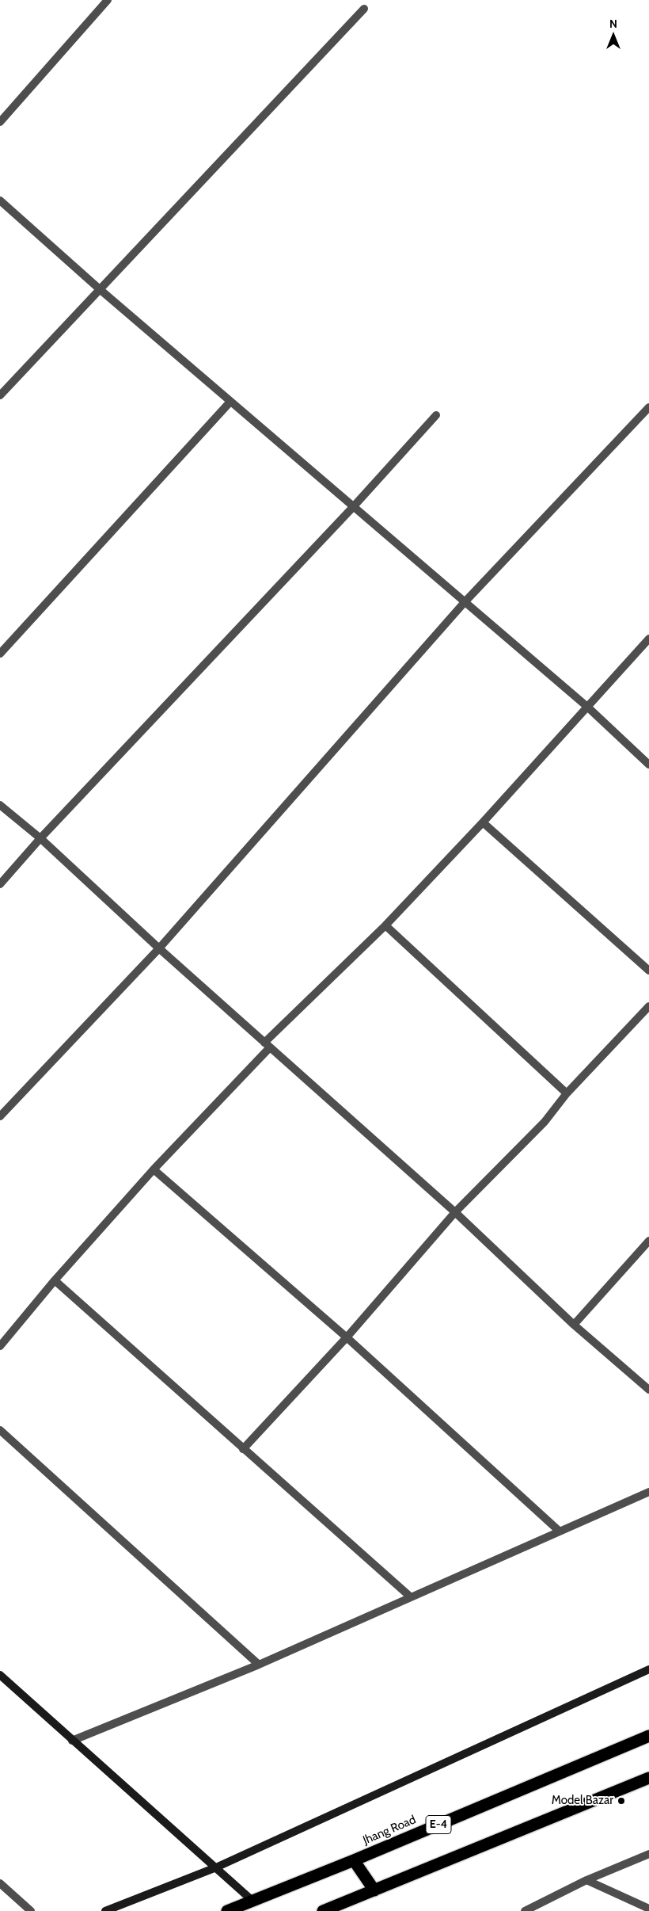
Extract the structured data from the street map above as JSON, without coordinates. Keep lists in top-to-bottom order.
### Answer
{
  "streets": {
    "highway": ["E-4", "Jhang Road"]
  },
  "places": ["Model Bazar"],
  "north": "top"
}
